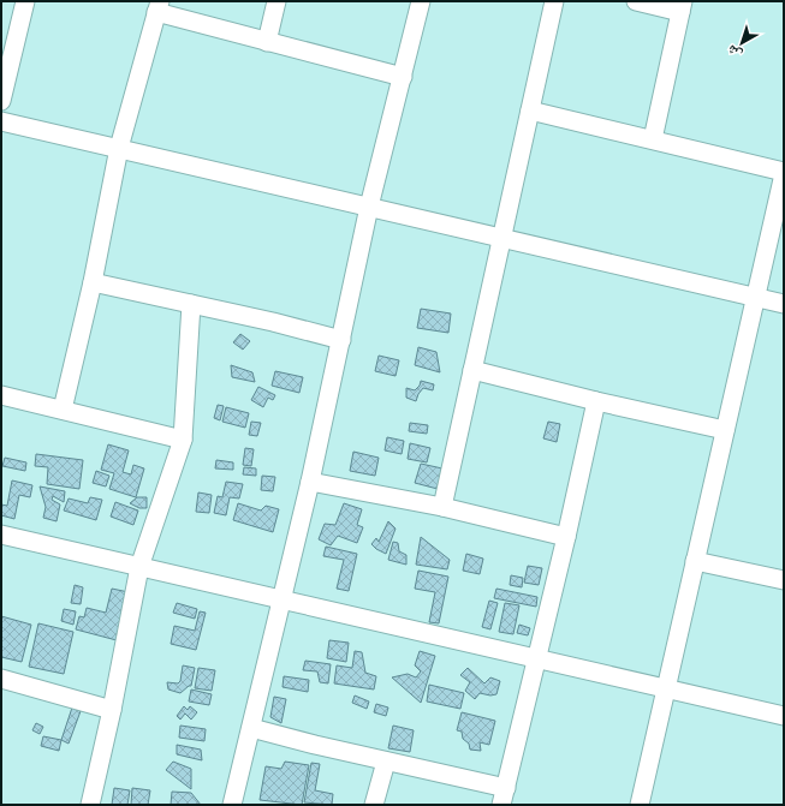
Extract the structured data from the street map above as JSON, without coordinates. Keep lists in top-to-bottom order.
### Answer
{
  "north": "bottom left"
}
